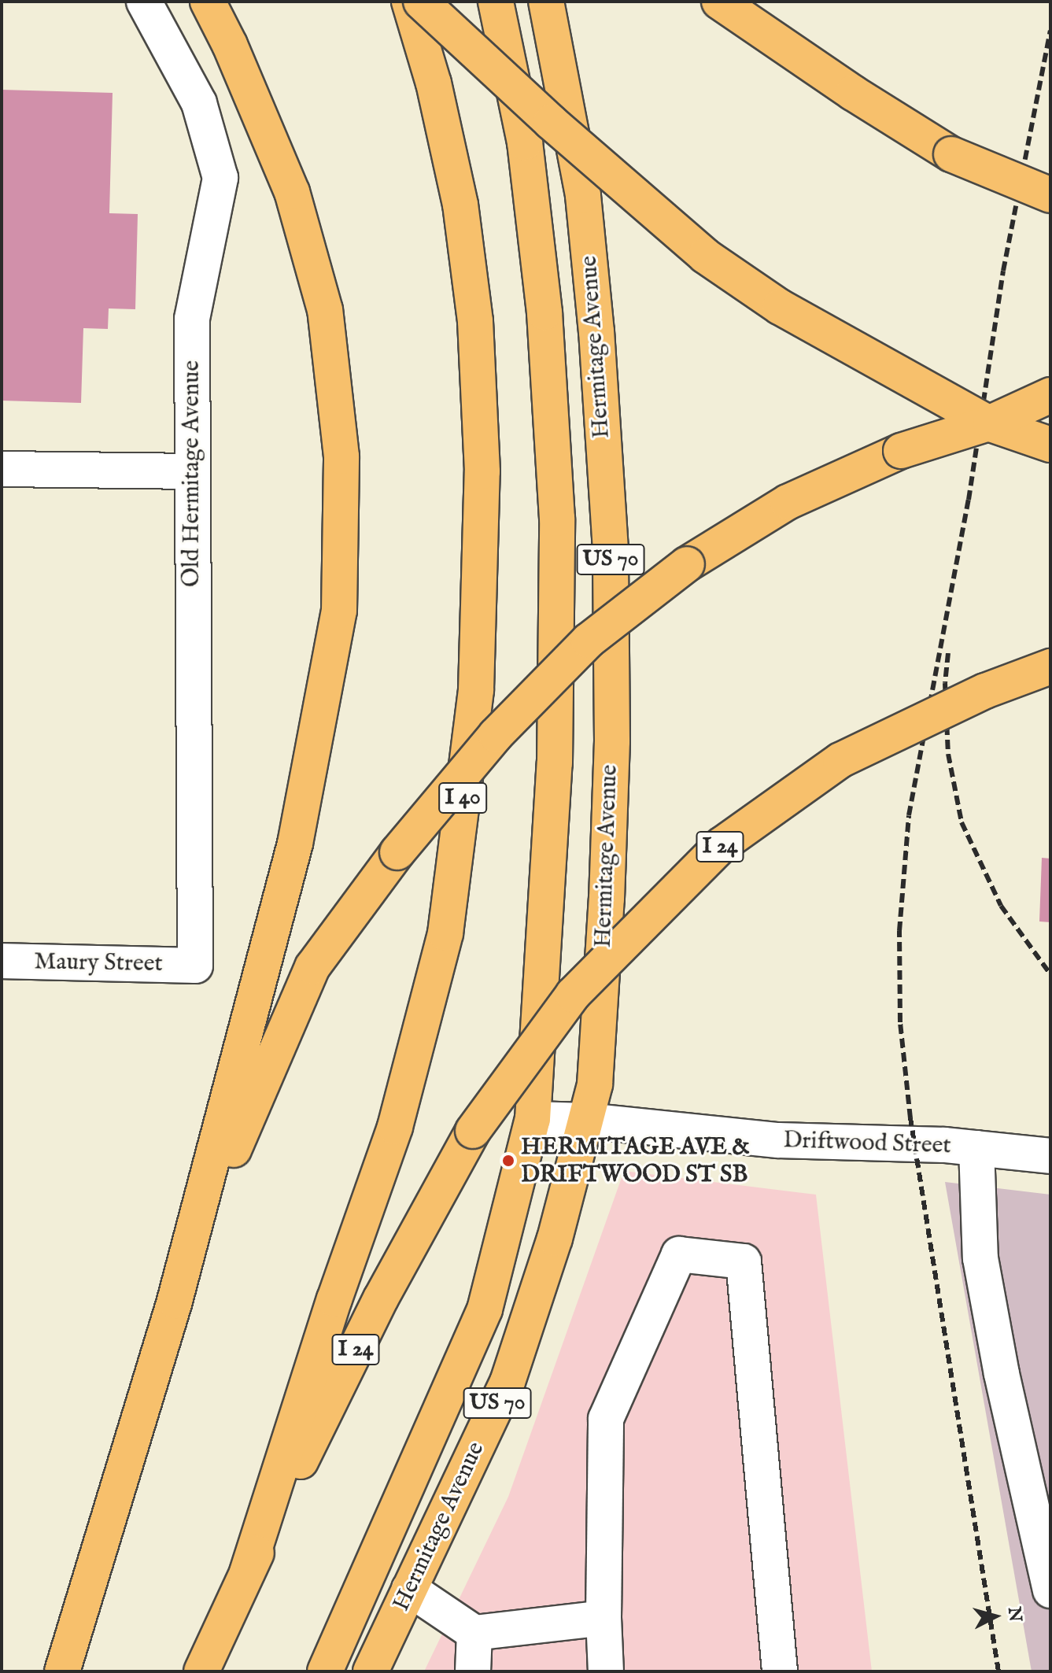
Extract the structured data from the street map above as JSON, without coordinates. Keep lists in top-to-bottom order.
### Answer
{
  "streets": {
    "main road": [
      "Hermitage Avenue",
      "US 70",
      "I 40",
      "I 24"
    ],
    "street": ["Old Hermitage Avenue", "Maury Street", "Driftwood Street"]
  },
  "crossings": [
    ["Hermitage Avenue", "Driftwood Street"],
    ["Old Hermitage Avenue", "Maury Street"],
    ["I 40", "I 24"]
  ],
  "places": ["HERMITAGE AVE & DRIFTWOOD ST SB"],
  "north": "right"
}
